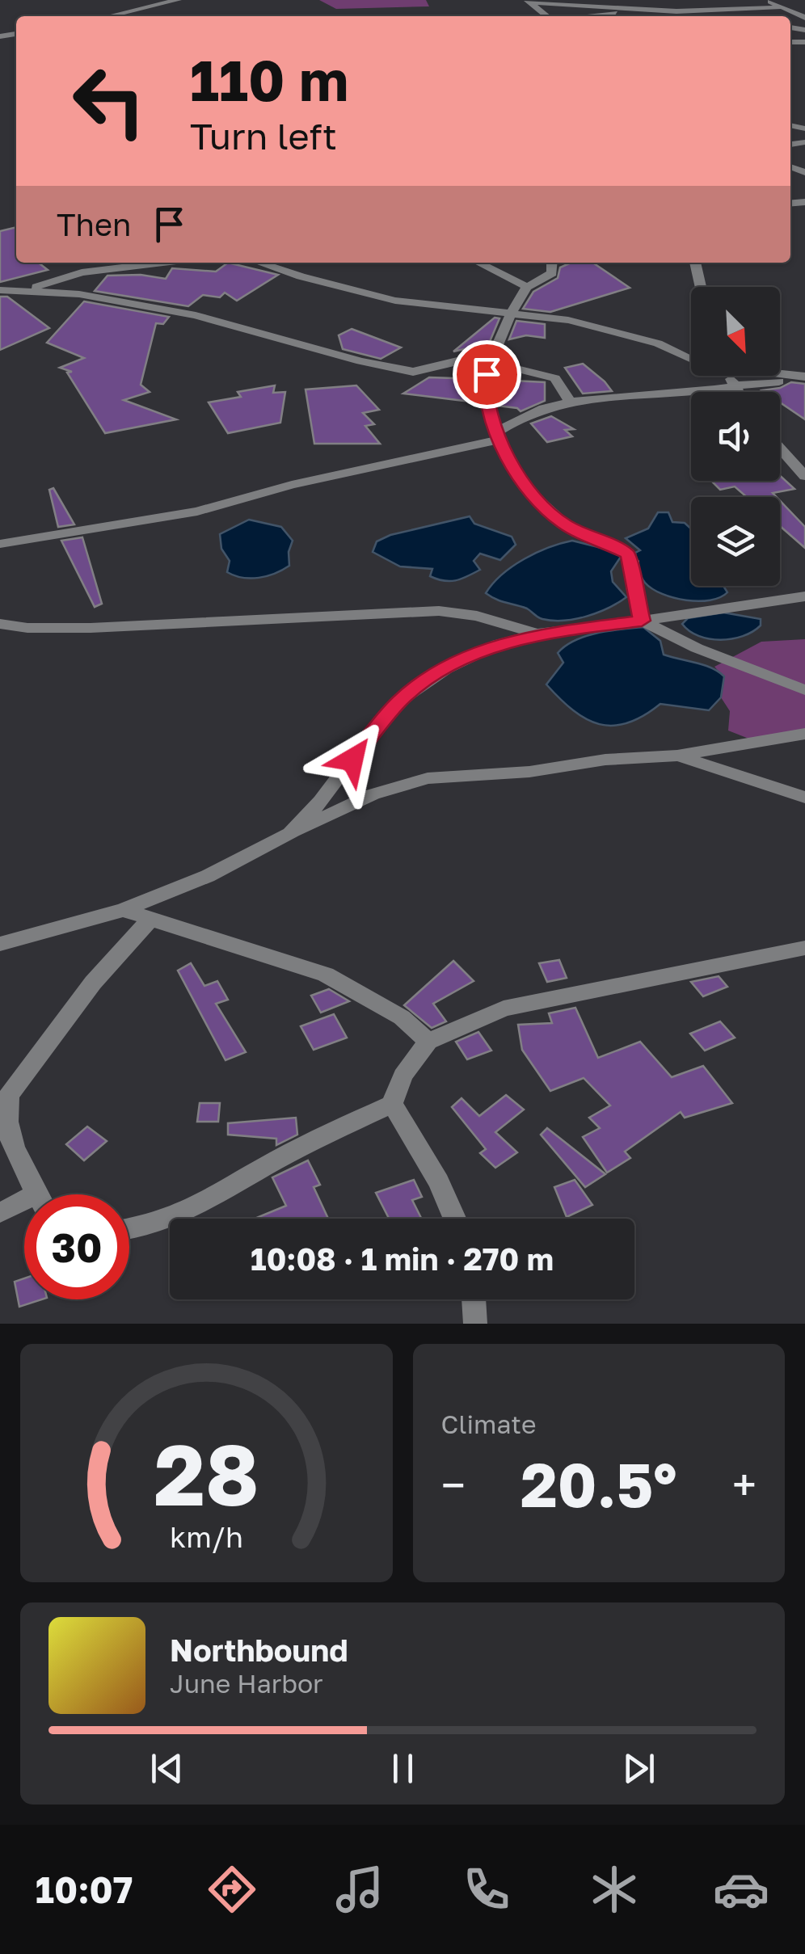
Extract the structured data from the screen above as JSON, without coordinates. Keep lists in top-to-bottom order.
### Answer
{
  "north": "bottom right",
  "page": {
    "turn": ["110 m", "Turn left"],
    "then": "Then",
    "limit": "30",
    "trip": "10:08 · 1 min · 270 m",
    "tile": "Climate",
    "heat": ["−", "20.5°", "+"],
    "song": ["Northbound", "June Harbor"],
    "tabs": "10:07",
    "gauge": ["28", "km/h"]
  }
}
